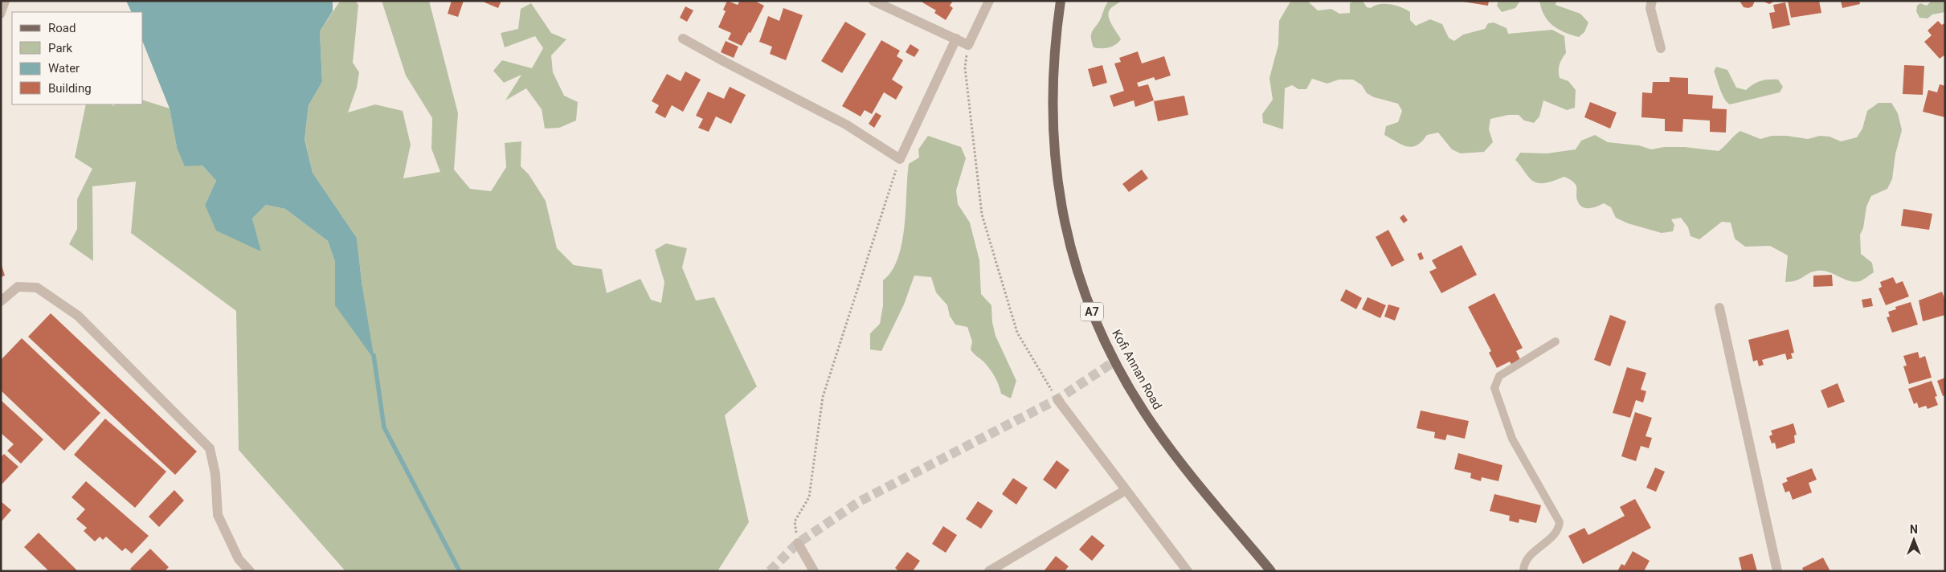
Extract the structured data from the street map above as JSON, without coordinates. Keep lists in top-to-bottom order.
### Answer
{
  "streets": {
    "main road": ["A7", "Kofi Annan Road"]
  },
  "legend": [
    "Road",
    "Park",
    "Water",
    "Building"
  ],
  "north": "top"
}
